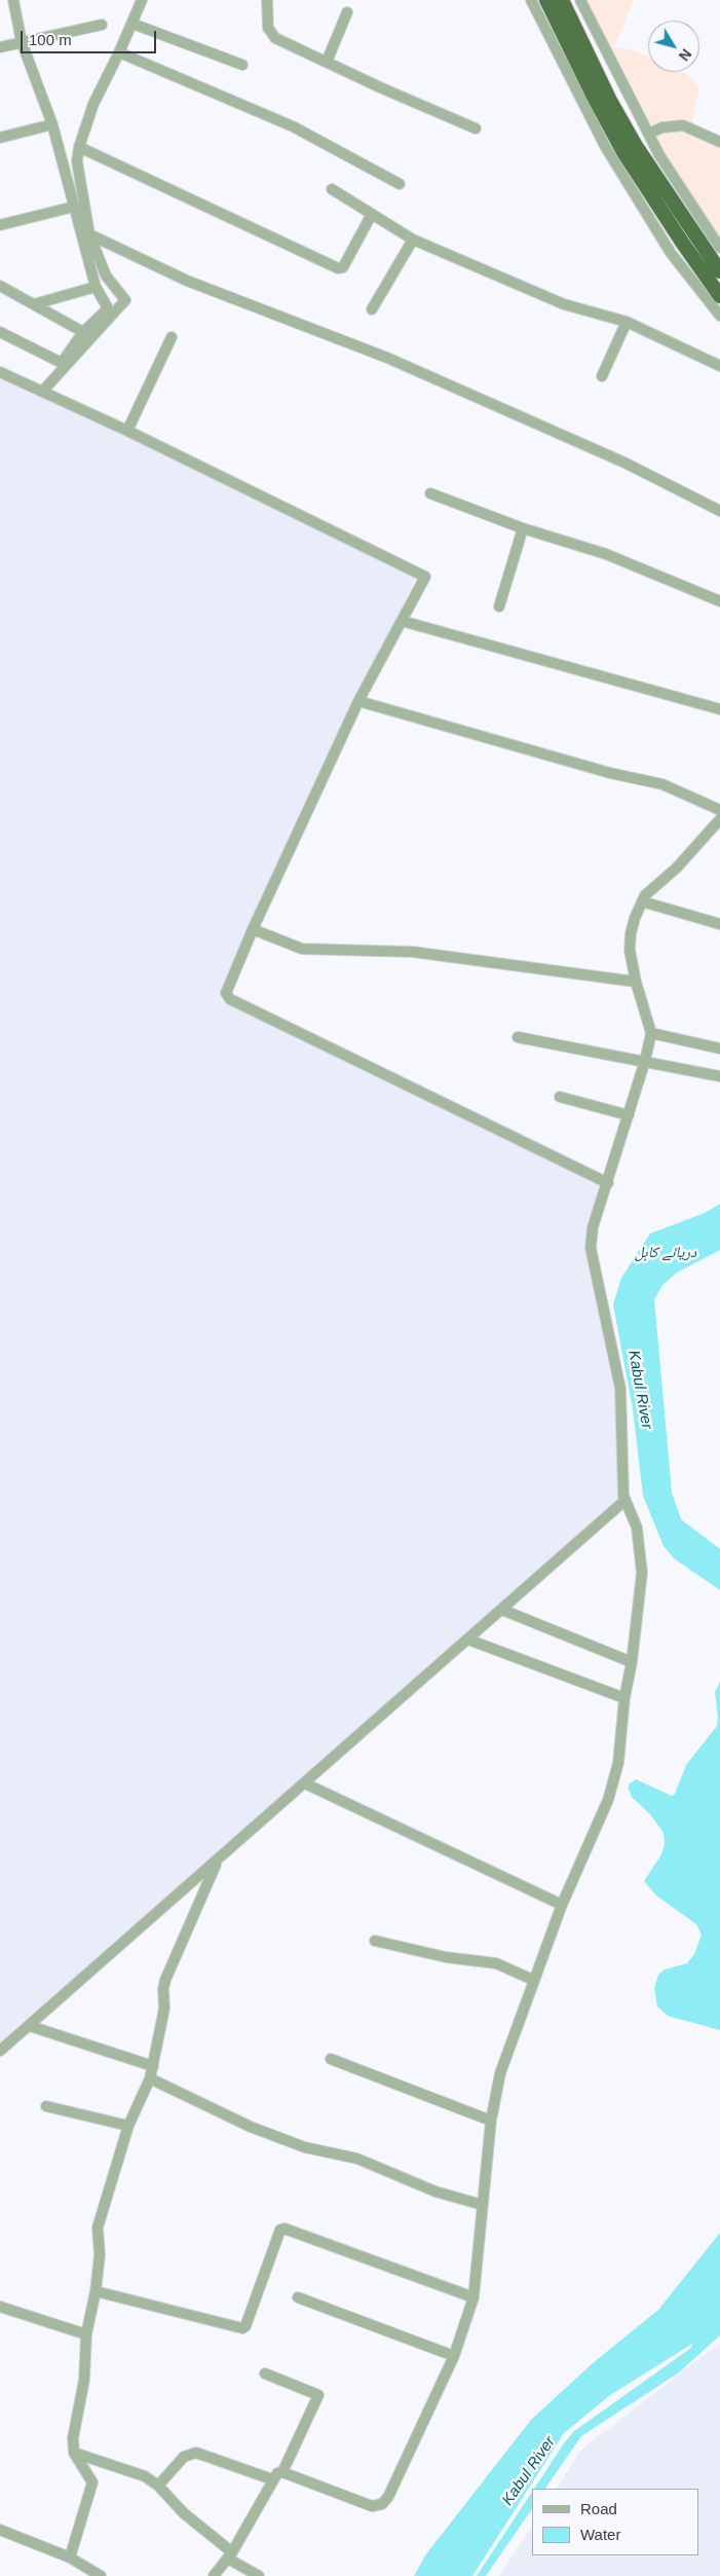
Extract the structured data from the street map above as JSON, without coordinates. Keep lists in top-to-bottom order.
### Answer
{
  "water": ["دریائے کابل", "Kabul River"],
  "legend": ["Road", "Water"],
  "scale_bar": "100 m",
  "north": "bottom right"
}
